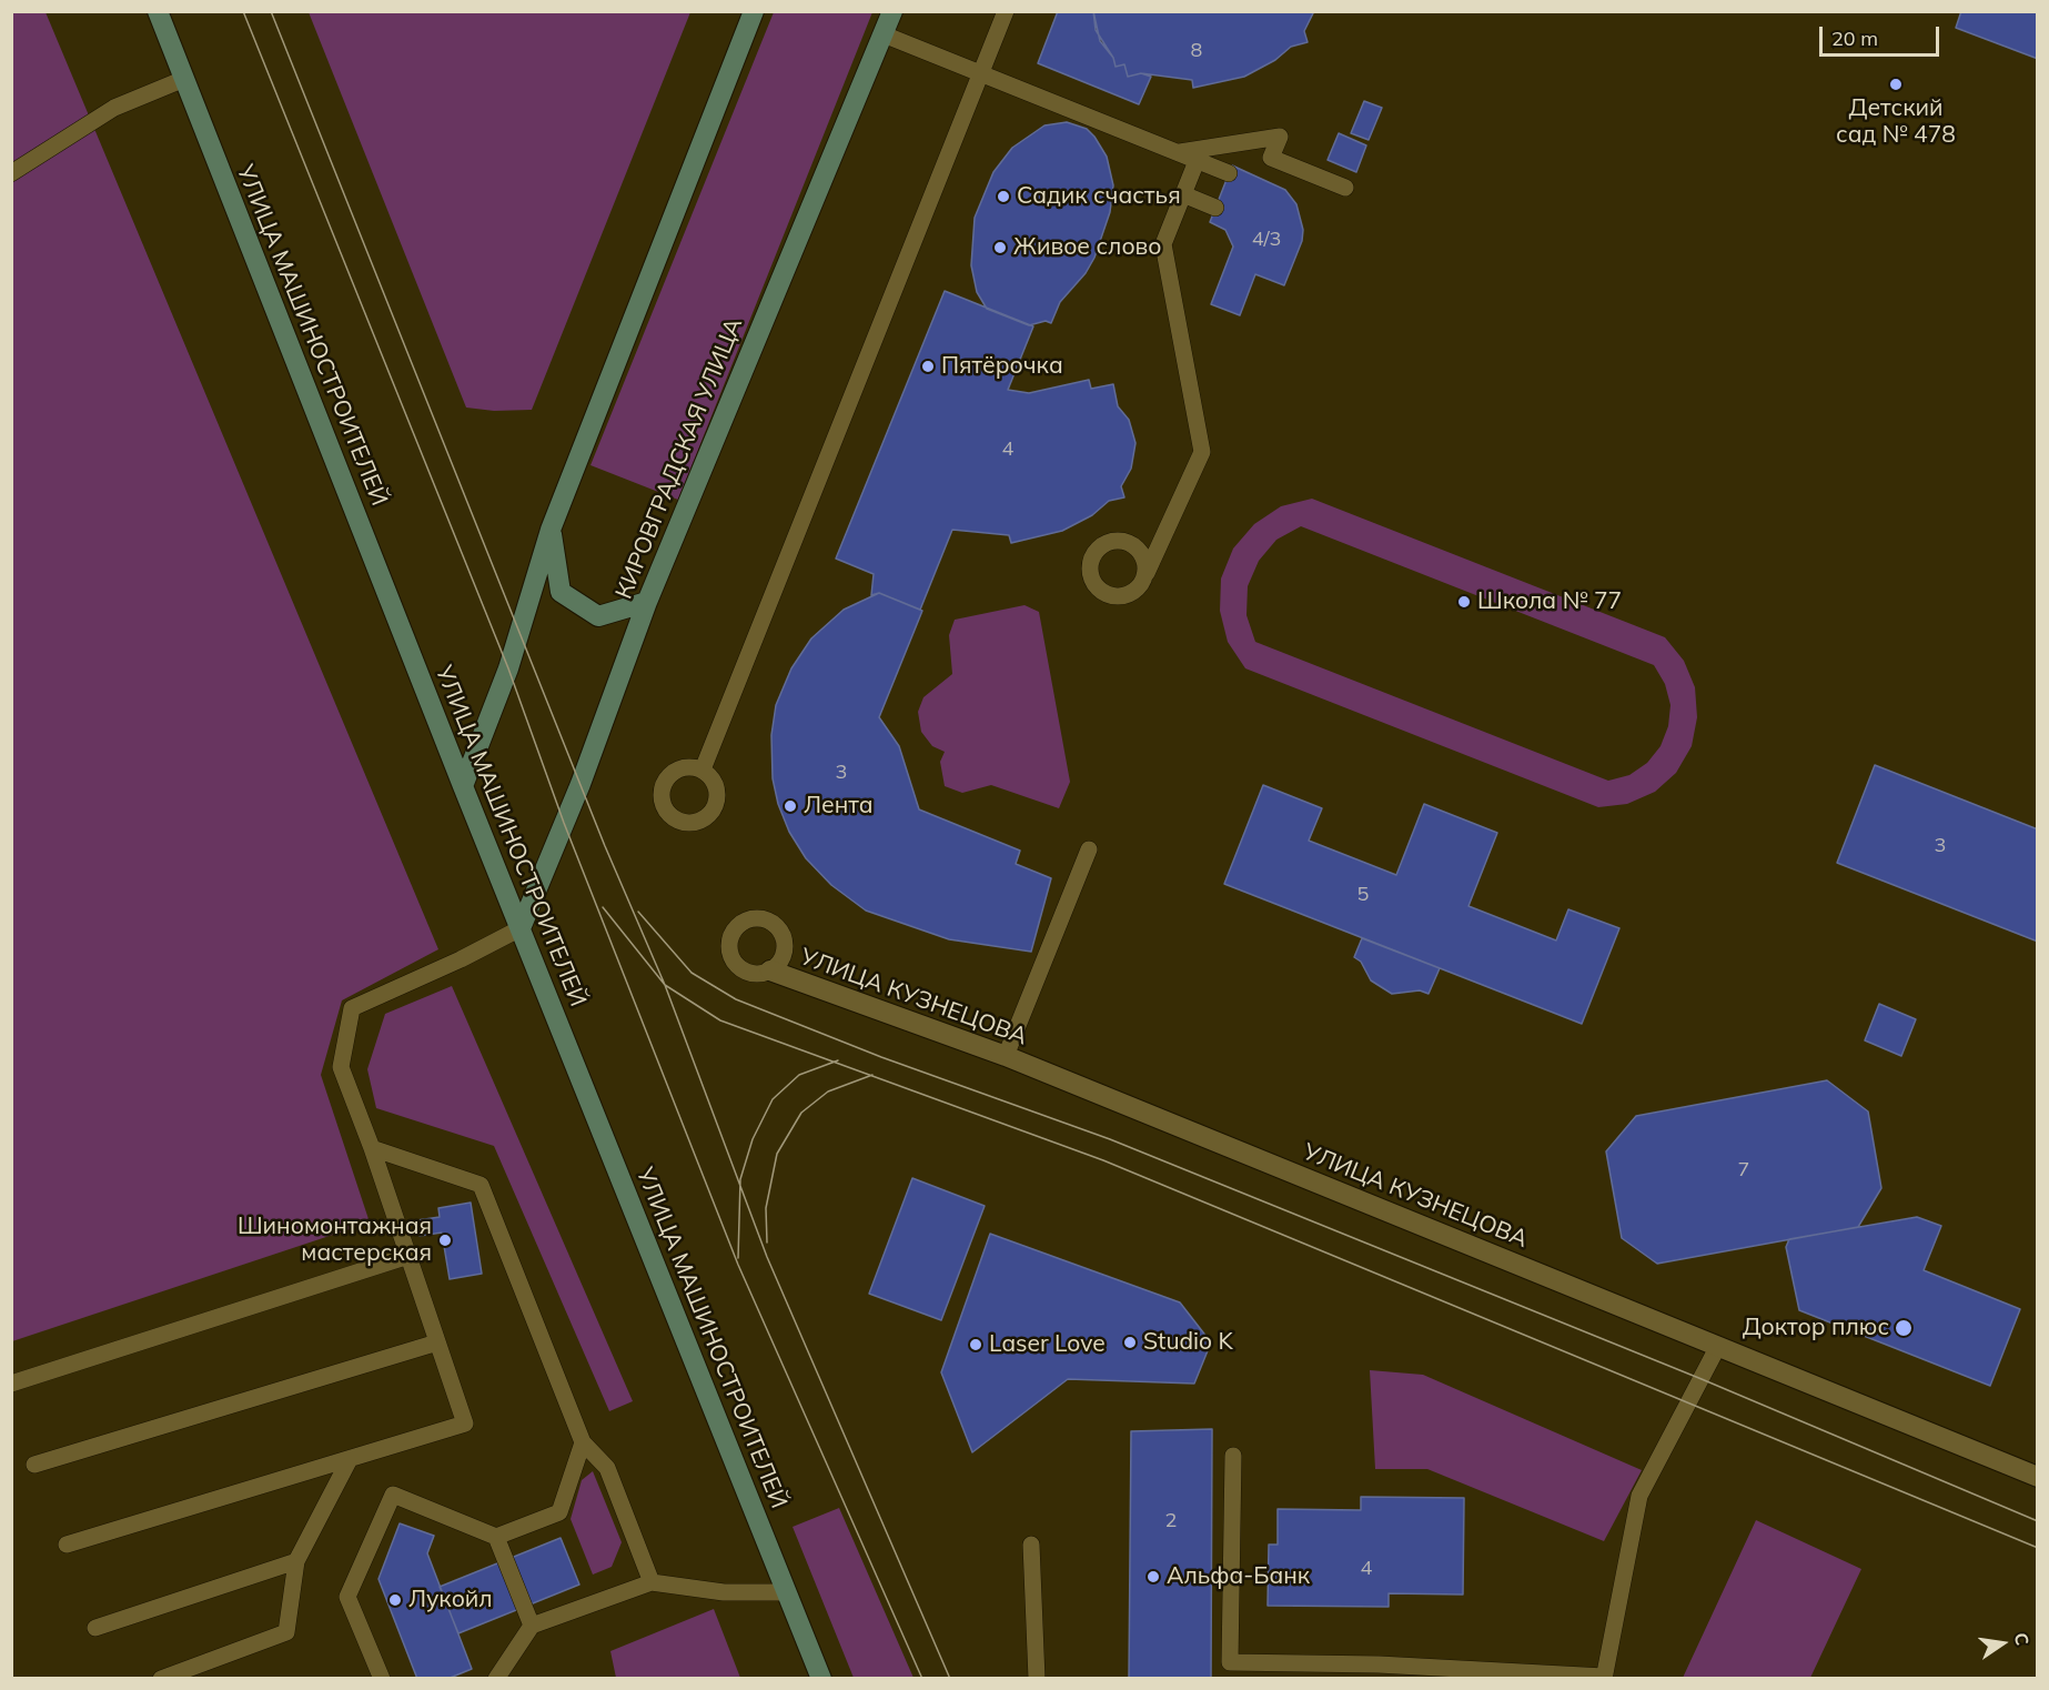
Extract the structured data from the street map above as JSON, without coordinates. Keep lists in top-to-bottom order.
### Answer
{
  "streets": {
    "main road": ["УЛИЦА МАШИНОСТРОИТЕЛЕЙ", "КИРОВГРАДСКАЯ УЛИЦА"],
    "street": ["УЛИЦА КУЗНЕЦОВА"]
  },
  "crossings": [
    ["УЛИЦА МАШИНОСТРОИТЕЛЕЙ", "КИРОВГРАДСКАЯ УЛИЦА"]
  ],
  "places": [
    "Детский сад № 478",
    "Садик счастья",
    "Живое слово",
    "Пятёрочка",
    "Школа № 77",
    "Лента",
    "Шиномонтажная мастерская",
    "Доктор плюс",
    "Studio K",
    "Laser Love",
    "Альфа-Банк",
    "Лукойл"
  ],
  "house_numbers": [
    "8",
    "4/3",
    "4",
    "3",
    "3",
    "5",
    "7",
    "2",
    "4"
  ],
  "scale_bar": "20 m",
  "north": "right"
}
